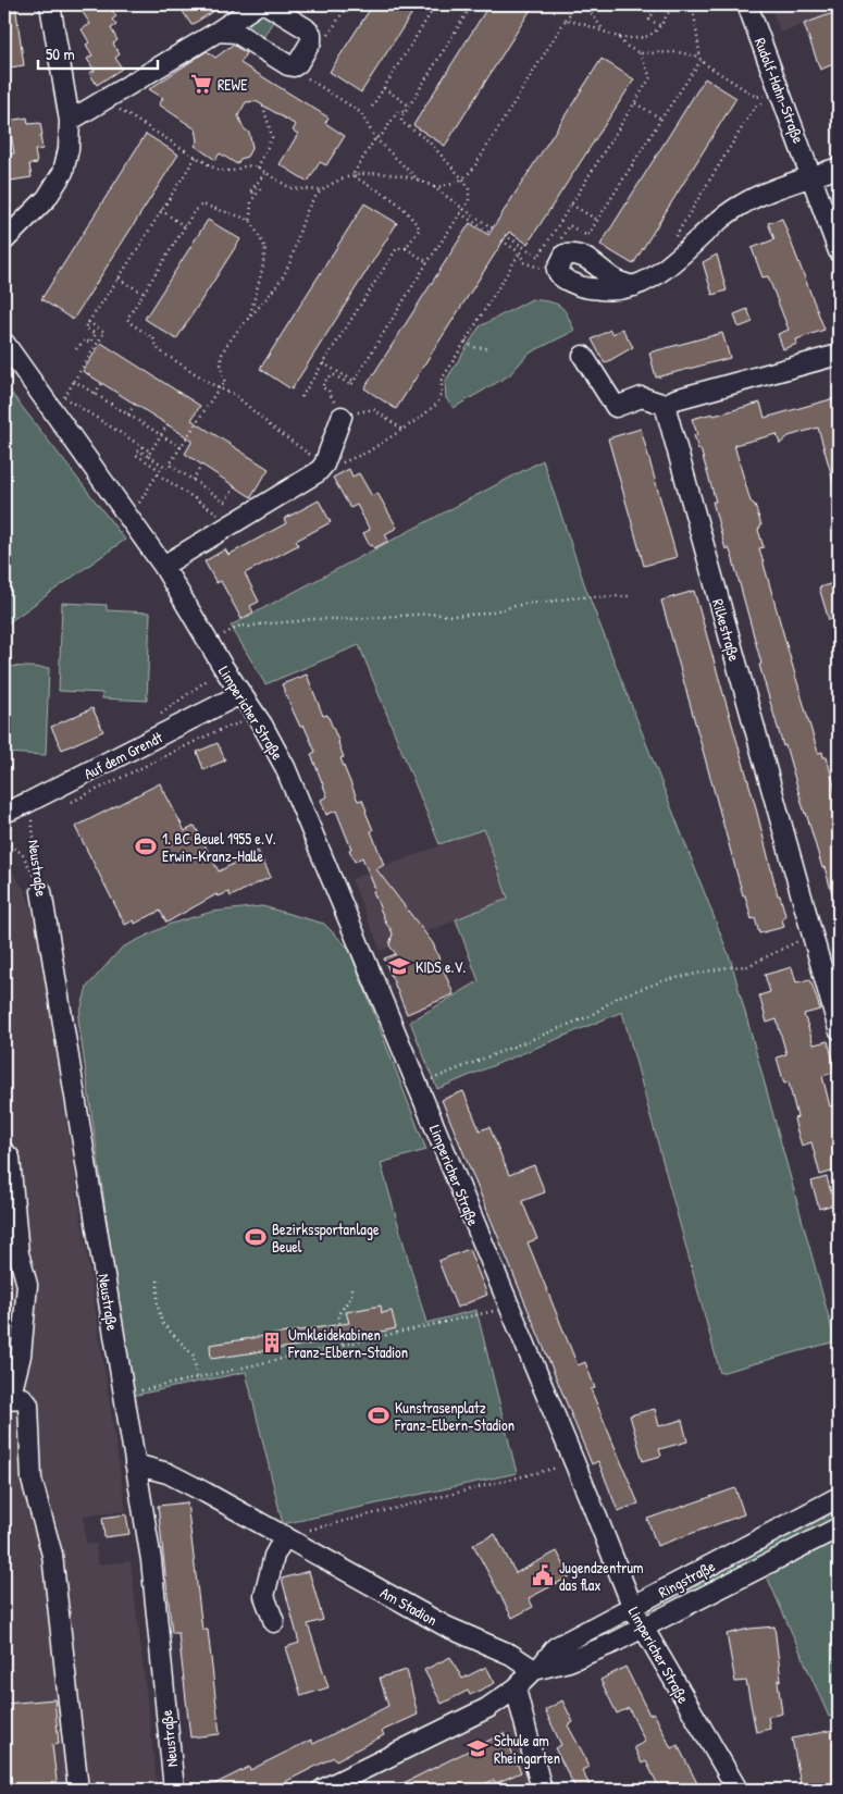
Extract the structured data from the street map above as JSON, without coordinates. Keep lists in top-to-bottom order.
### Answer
{
  "streets": {
    "street": [
      "Rudolf-Hahn-Straße",
      "Rilkestraße",
      "Limpericher Straße",
      "Auf dem Grendt",
      "Neustraße",
      "Ringstraße",
      "Am Stadion"
    ]
  },
  "crossings": [
    ["Limpericher Straße", "Auf dem Grendt"],
    ["Limpericher Straße", "Ringstraße"],
    ["Neustraße", "Am Stadion"],
    ["Ringstraße", "Am Stadion"]
  ],
  "places": {
    "supermarket": ["REWE"],
    "sports": ["1. BC Beuel 1955 e.V. Erwin-Kranz-Halle", "Bezirkssportanlage Beuel", "Kunstrasenplatz Franz-Elbern-Stadion"],
    "school or university": ["KIDS e.V.", "Schule am Rheingarten"],
    "building": ["Umkleidekabinen Franz-Elbern-Stadion"],
    "public building": ["Jugendzentrum das flax"]
  },
  "scale_bar": "50 m"
}
